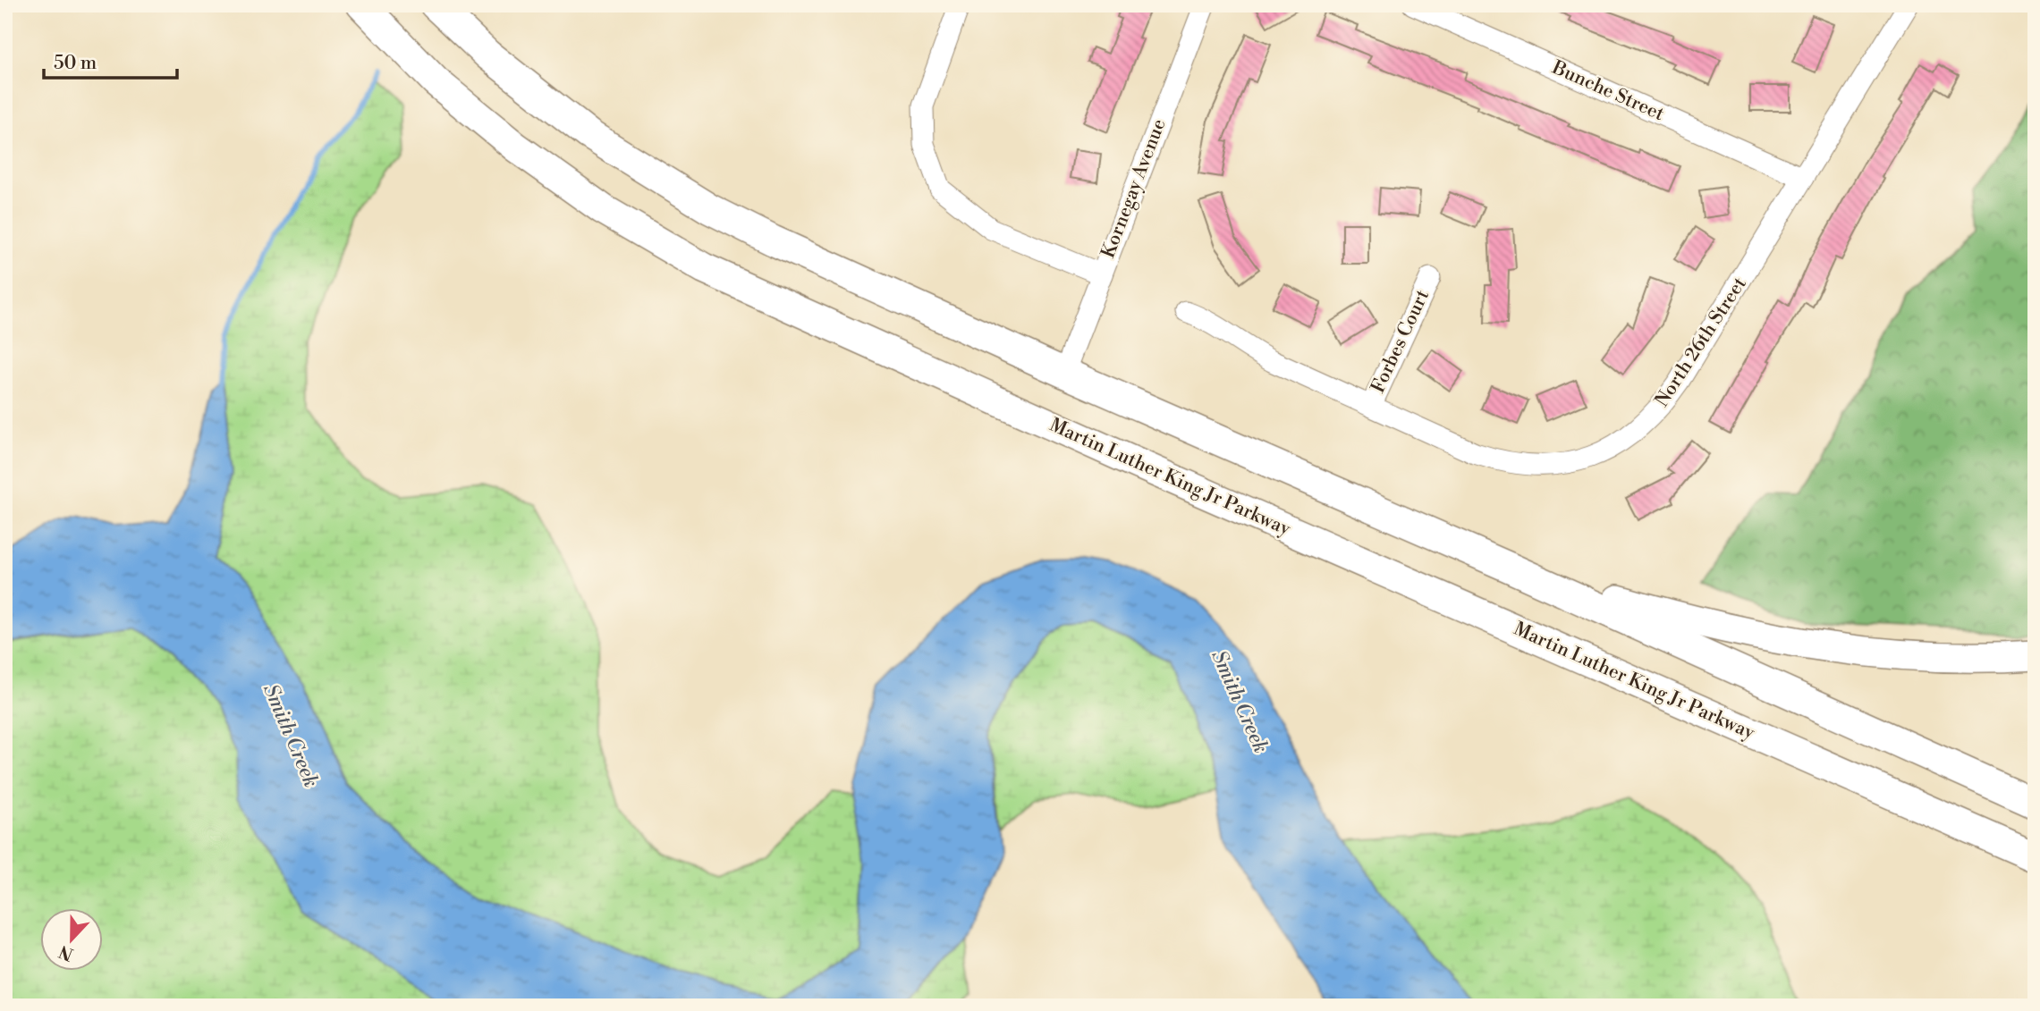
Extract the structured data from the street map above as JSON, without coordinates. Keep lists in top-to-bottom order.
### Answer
{
  "streets": {
    "highway": ["Martin Luther King Jr Parkway"],
    "street": [
      "Bunche Street",
      "Kornegay Avenue",
      "Forbes Court",
      "North 26th Street"
    ]
  },
  "crossings": [
    ["Bunche Street", "North 26th Street"],
    ["Forbes Court", "North 26th Street"]
  ],
  "water": ["Smith Creek"],
  "scale_bar": "50 m",
  "north": "bottom"
}
